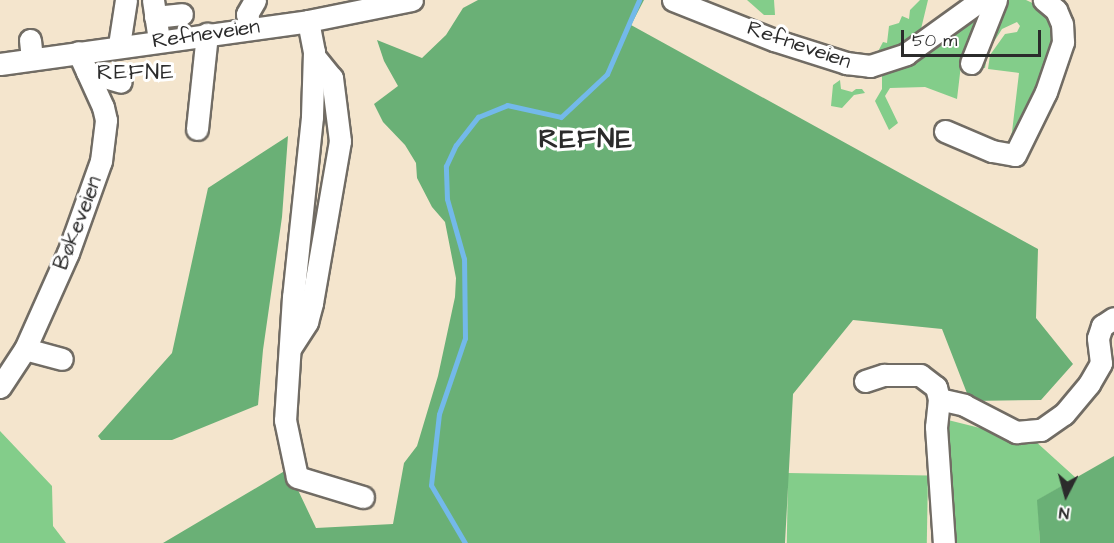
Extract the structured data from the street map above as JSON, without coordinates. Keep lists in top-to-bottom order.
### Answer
{
  "streets": {
    "street": ["Refneveien", "Bøkeveien"]
  },
  "crossings": [
    ["Refneveien", "Bøkeveien"]
  ],
  "districts": ["REFNE", "REFNE"],
  "scale_bar": "50 m",
  "north": "bottom"
}
